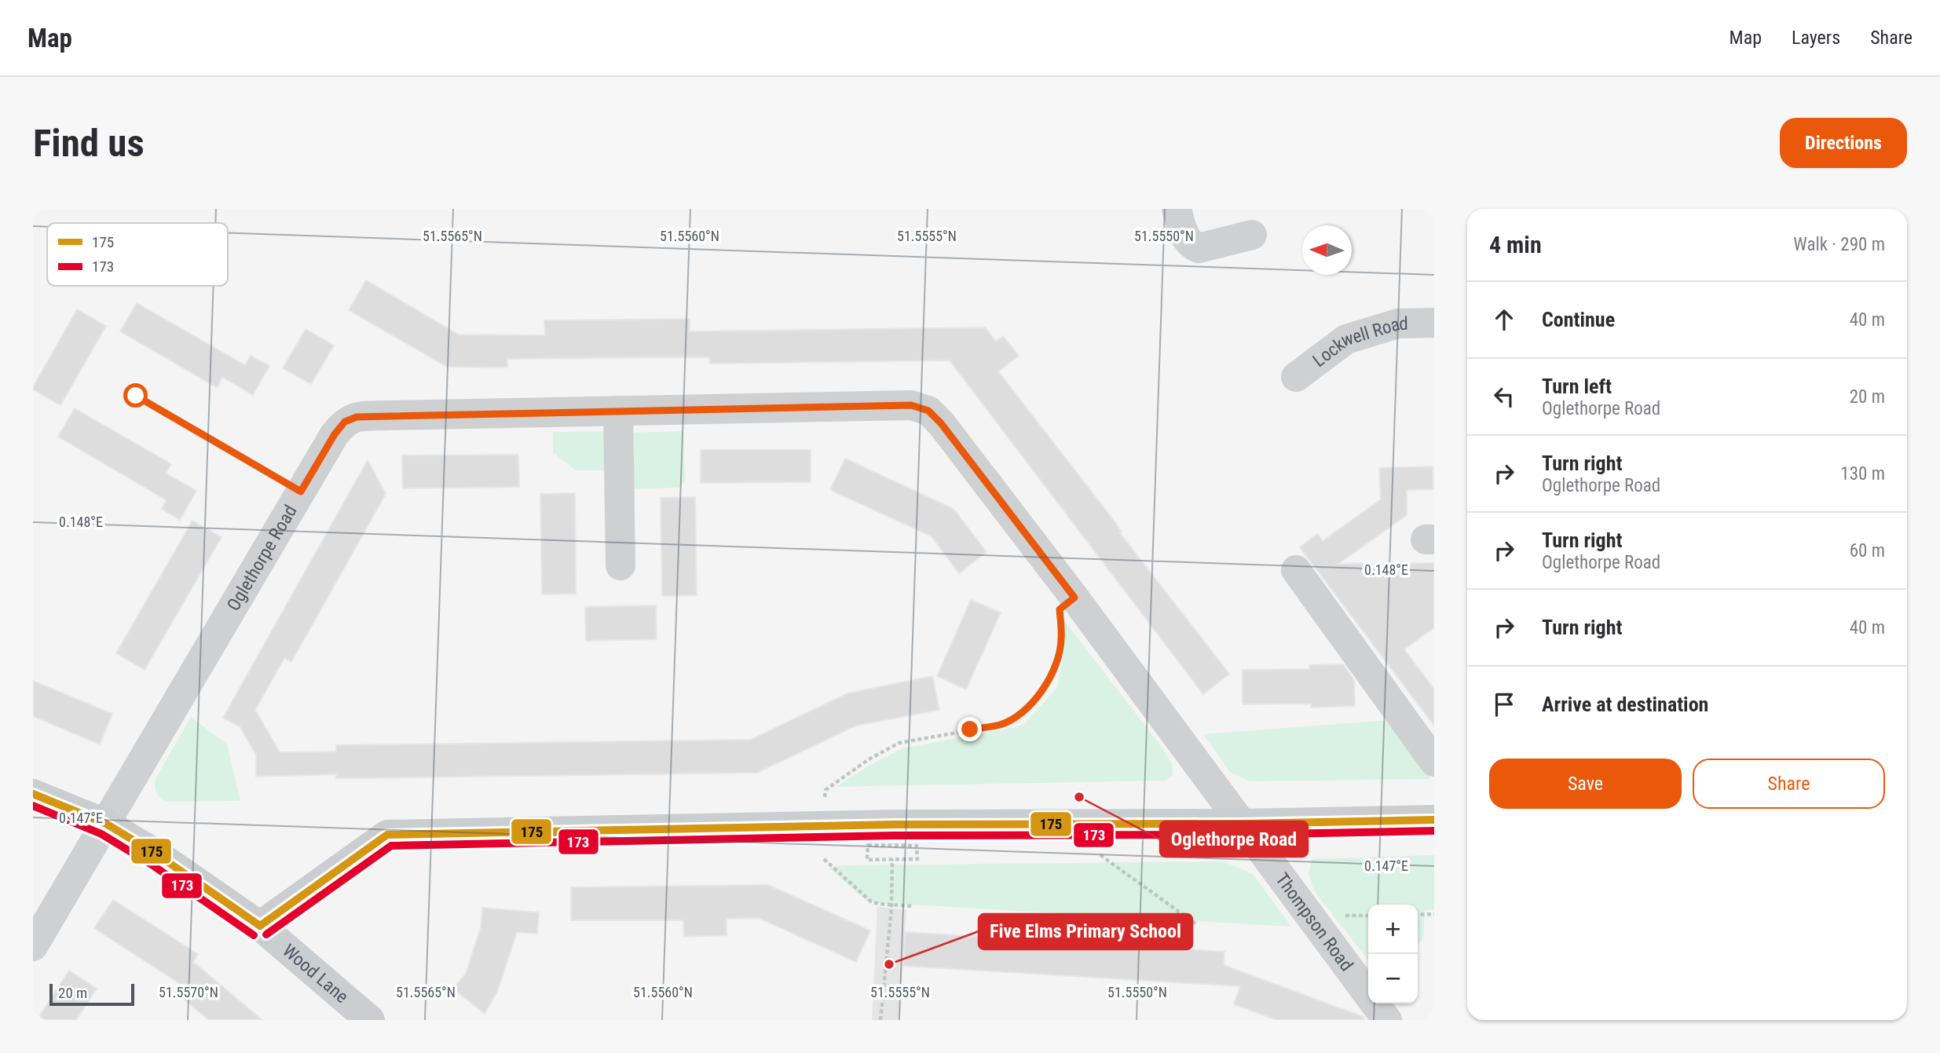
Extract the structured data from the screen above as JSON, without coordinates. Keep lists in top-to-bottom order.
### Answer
{
  "streets": {
    "main road": ["Wood Lane"],
    "street": ["Lockwell Road", "Oglethorpe Road", "Thompson Road"]
  },
  "crossings": [
    ["Oglethorpe Road", "Thompson Road"],
    ["Oglethorpe Road", "Wood Lane"]
  ],
  "places": ["Oglethorpe Road", "Five Elms Primary School"],
  "lines": ["transit line 175", "transit line 173"],
  "legend": ["175", "173"],
  "scale_bar": "20 m",
  "north": "left",
  "page": {
    "header": "Map",
    "nav": ["Map", "Layers", "Share"],
    "buttons": [
      "Directions",
      ["Save", "Share"]
    ],
    "title": "Find us",
    "heading": ["4 min", "Walk · 290 m"],
    "list": [
      ["Continue", "40 m"],
      ["Turn left", "Oglethorpe Road", "20 m"],
      ["Turn right", "Oglethorpe Road", "130 m"],
      ["Turn right", "Oglethorpe Road", "60 m"],
      ["Turn right", "40 m"],
      "Arrive at destination"
    ],
    "map_buttons": ["+", "−"],
    "scale": "20 m"
  },
  "coordinates": [
    "51.5565°N",
    "51.5560°N",
    "51.5555°N",
    "51.5550°N",
    "0.148°E",
    "0.147°E",
    "51.5570°N"
  ]
}
